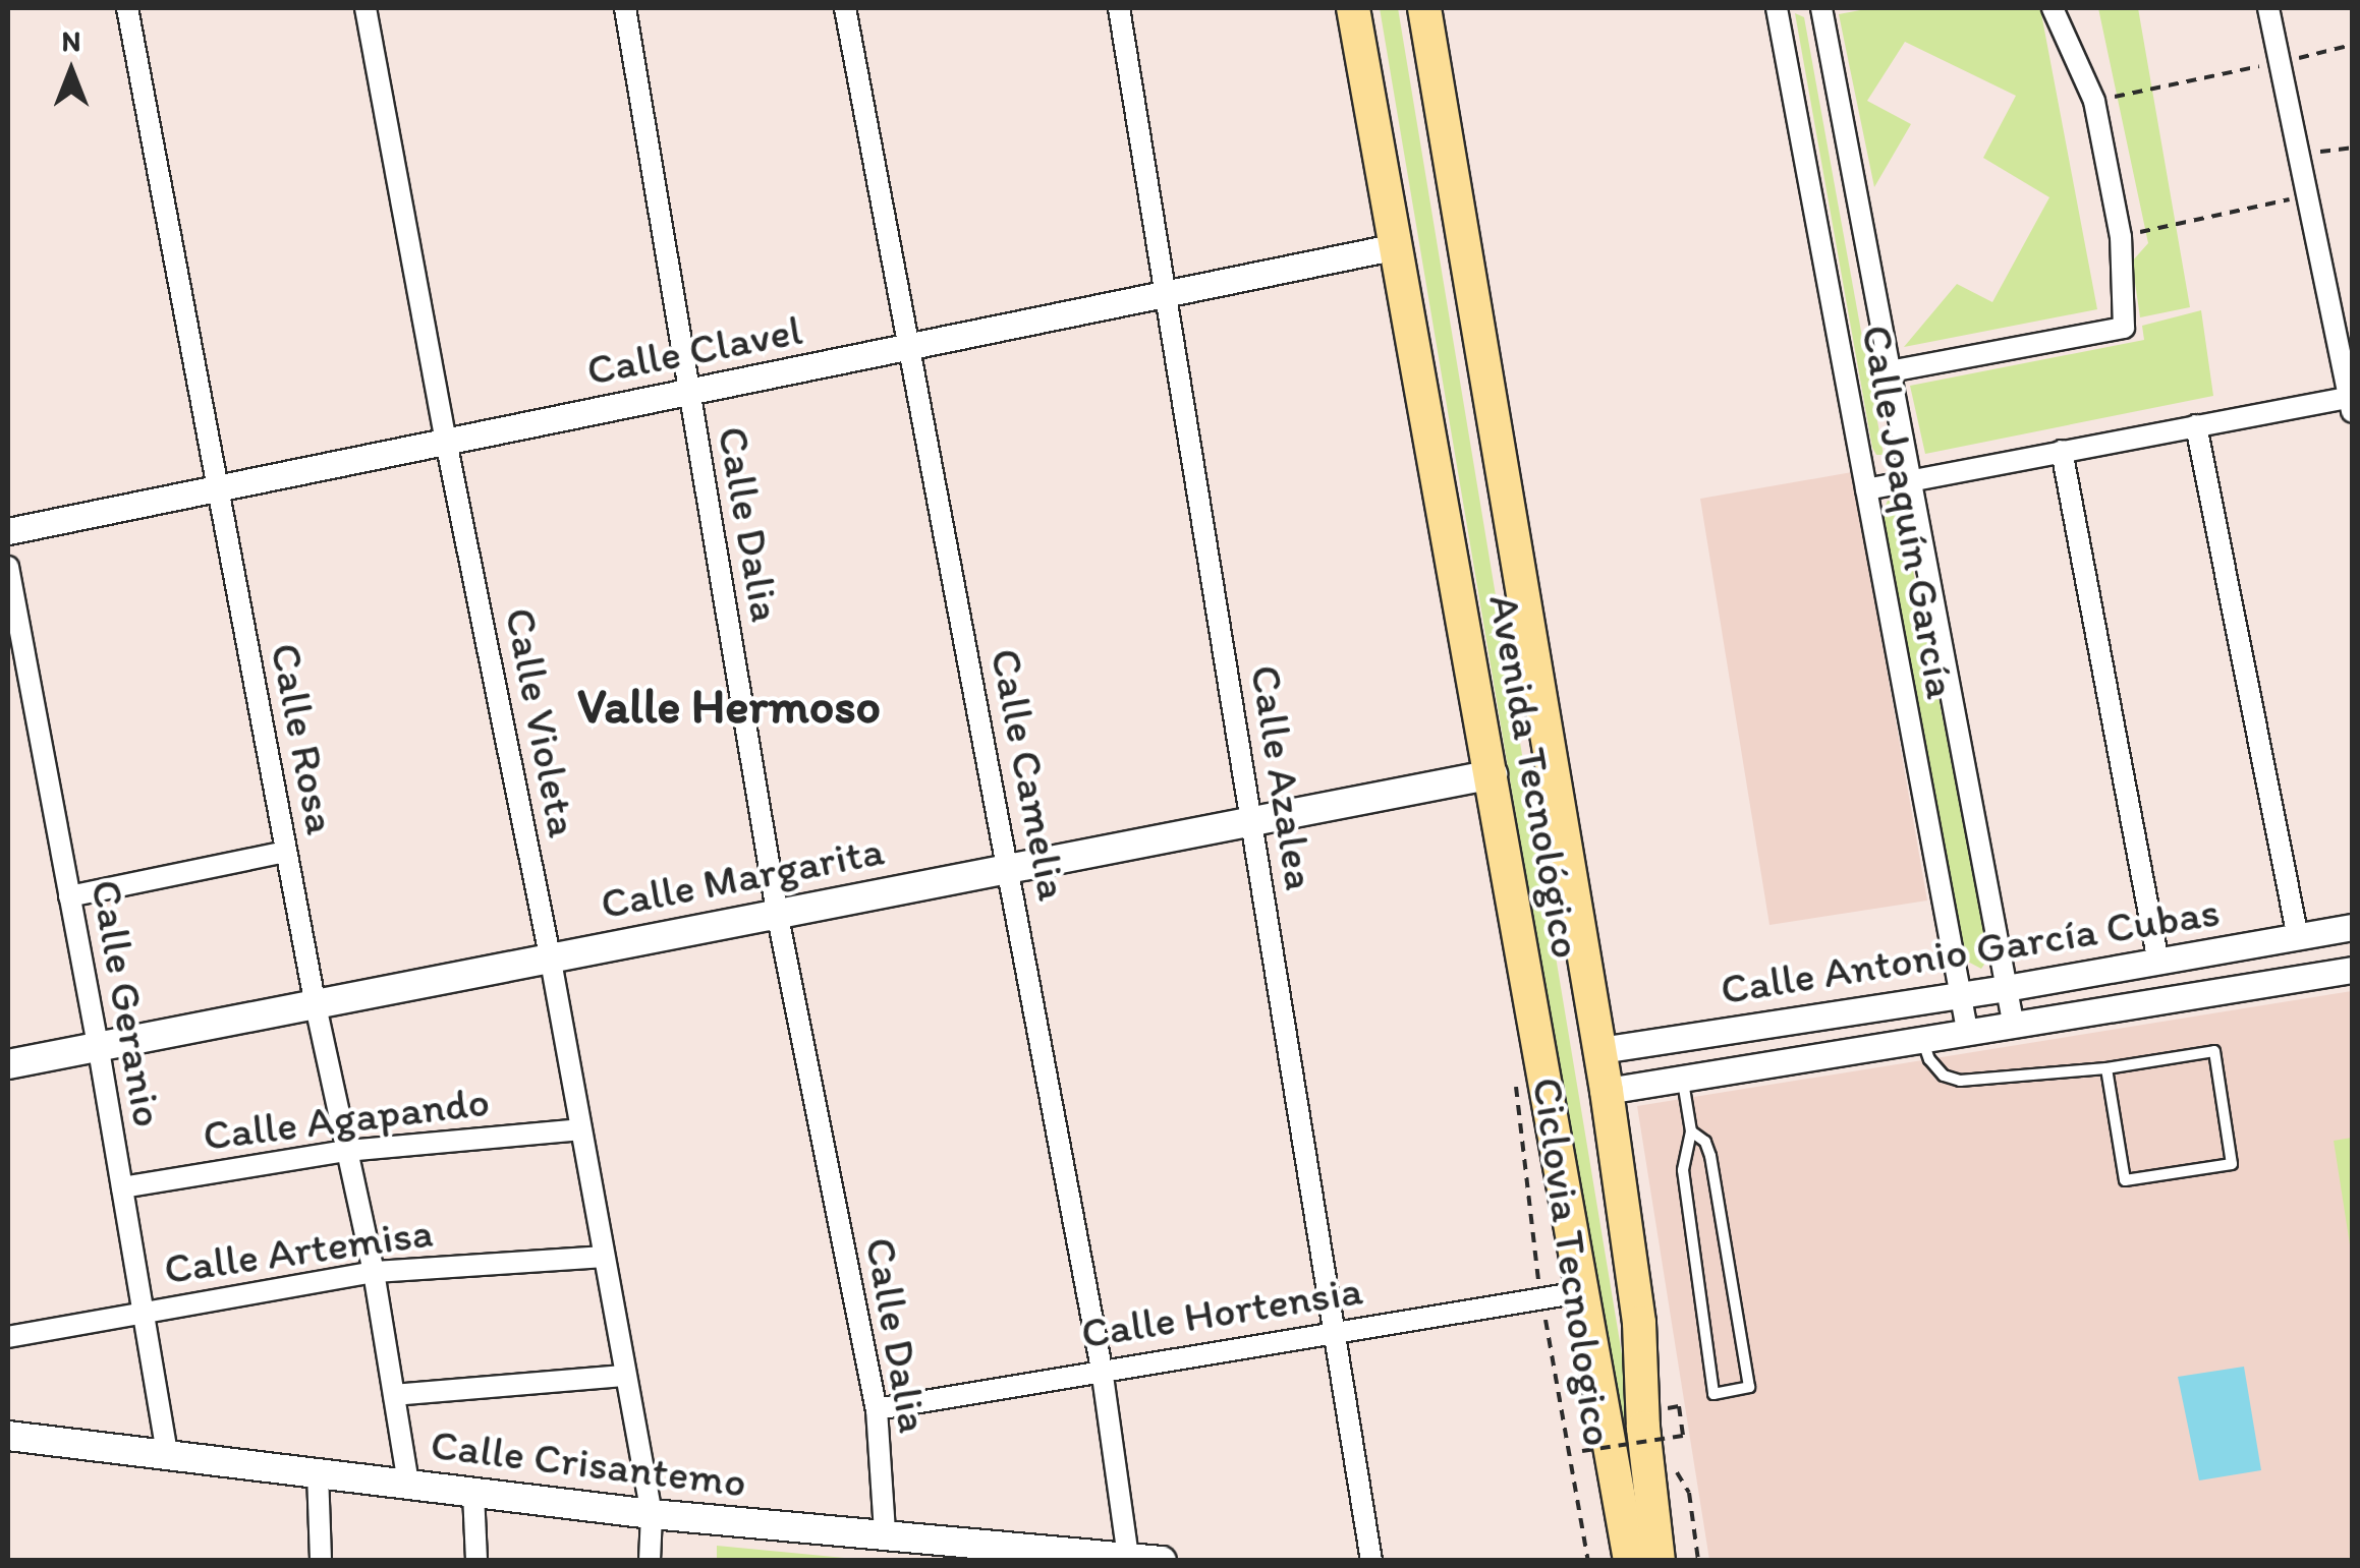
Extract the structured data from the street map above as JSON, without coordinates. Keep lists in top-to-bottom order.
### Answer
{
  "streets": {
    "main road": ["Avenida Tecnológico", "Calle Margarita", "Calle Crisantemo"],
    "street": [
      "Calle Clavel",
      "Calle Joaquín García",
      "Calle Dalia",
      "Calle Violeta",
      "Calle Rosa",
      "Calle Camelia",
      "Calle Azalea",
      "Calle Antonio García Cubas",
      "Calle Geranio",
      "Calle Agapando",
      "Calle Artemisa",
      "Calle Hortensia"
    ],
    "path": ["Ciclovia Tecnologico"]
  },
  "crossings": [
    ["Calle Clavel", "Calle Dalia"],
    ["Calle Clavel", "Calle Violeta"],
    ["Calle Clavel", "Calle Rosa"],
    ["Calle Clavel", "Calle Camelia"],
    ["Calle Clavel", "Avenida Tecnológico"],
    ["Calle Clavel", "Calle Azalea"],
    ["Calle Joaquín García", "Calle Antonio García Cubas"],
    ["Calle Dalia", "Calle Margarita"],
    ["Calle Dalia", "Calle Hortensia"],
    ["Calle Dalia", "Calle Crisantemo"],
    ["Calle Violeta", "Calle Margarita"],
    ["Calle Violeta", "Calle Agapando"],
    ["Calle Violeta", "Calle Artemisa"],
    ["Calle Violeta", "Calle Crisantemo"],
    ["Calle Rosa", "Calle Margarita"],
    ["Calle Rosa", "Calle Agapando"],
    ["Calle Rosa", "Calle Artemisa"],
    ["Calle Rosa", "Calle Crisantemo"],
    ["Calle Camelia", "Calle Margarita"],
    ["Calle Camelia", "Calle Hortensia"],
    ["Calle Camelia", "Calle Crisantemo"],
    ["Avenida Tecnológico", "Calle Margarita"],
    ["Avenida Tecnológico", "Calle Antonio García Cubas"],
    ["Avenida Tecnológico", "Calle Hortensia"],
    ["Calle Azalea", "Calle Margarita"],
    ["Calle Azalea", "Calle Hortensia"],
    ["Calle Margarita", "Calle Geranio"],
    ["Calle Geranio", "Calle Agapando"],
    ["Calle Geranio", "Calle Artemisa"],
    ["Calle Geranio", "Calle Crisantemo"],
    ["Ciclovia Tecnologico", "Calle Hortensia"]
  ],
  "districts": ["Valle Hermoso"],
  "north": "top"
}
